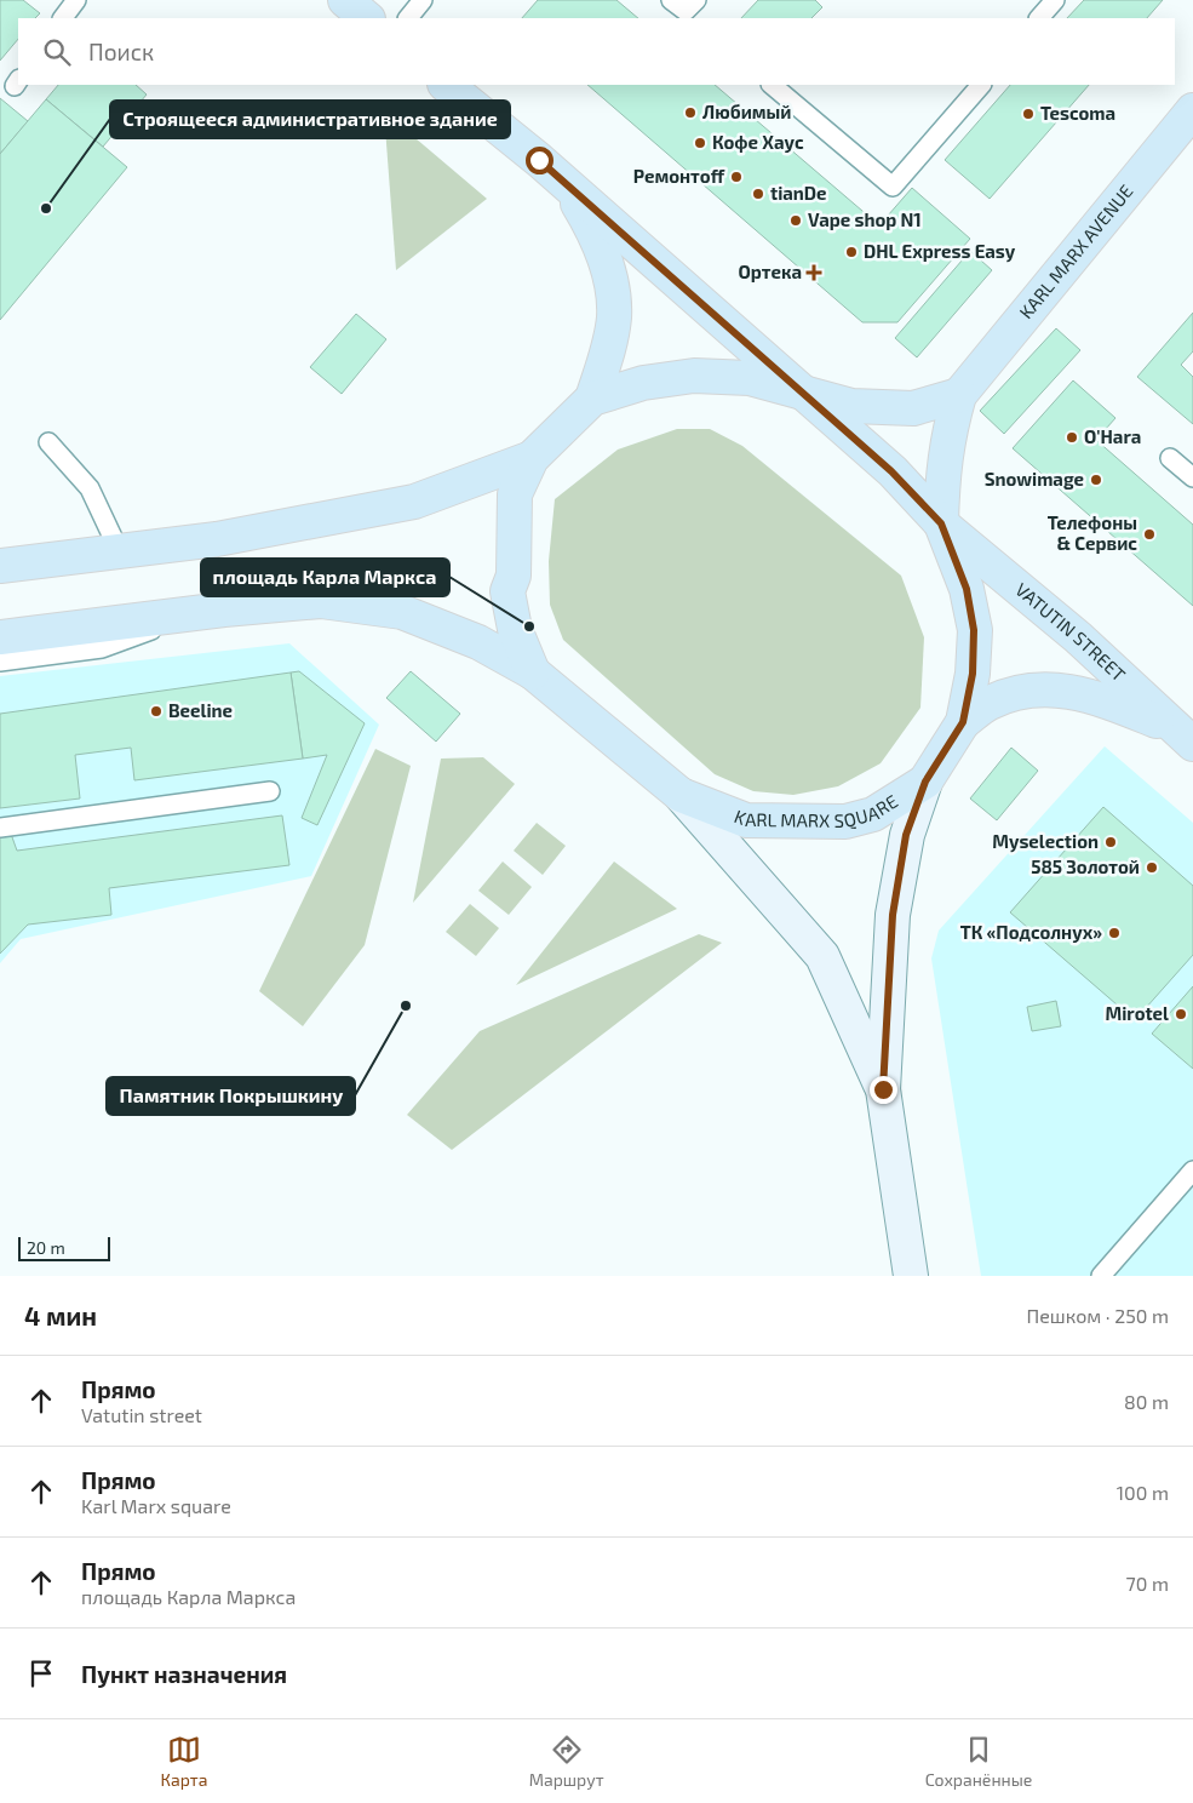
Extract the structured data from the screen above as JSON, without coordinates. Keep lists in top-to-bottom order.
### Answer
{
  "streets": {
    "main road": ["KARL MARX AVENUE", "VATUTIN STREET", "KARL MARX SQUARE"]
  },
  "crossings": [
    ["VATUTIN STREET", "KARL MARX SQUARE"]
  ],
  "places": {
    "other": [
      "Любимый",
      "Tescoma",
      "Кофе Хаус",
      "Ремонтоff",
      "tianDe",
      "Строящееся административное здание",
      "Vape shop N1",
      "DHL Express Easy",
      "O'Hara",
      "Snowimage",
      "Телефоны & Сервис",
      "площадь Карла Маркса",
      "Beeline",
      "Myselection",
      "585 Золотой",
      "ТК «Подсолнух»",
      "Памятник Покрышкину",
      "Mirotel"
    ],
    "health": ["Ортека"]
  },
  "scale_bar": "20 m",
  "page": {
    "search": "Поиск",
    "scale": "20 m",
    "heading": ["4 мин", "Пешком · 250 m"],
    "list": [
      ["Прямо", "Vatutin street", "80 m"],
      ["Прямо", "Karl Marx square", "100 m"],
      ["Прямо", "площадь Карла Маркса", "70 m"],
      "Пункт назначения"
    ],
    "nav": ["Карта", "Маршрут", "Сохранённые"]
  }
}
